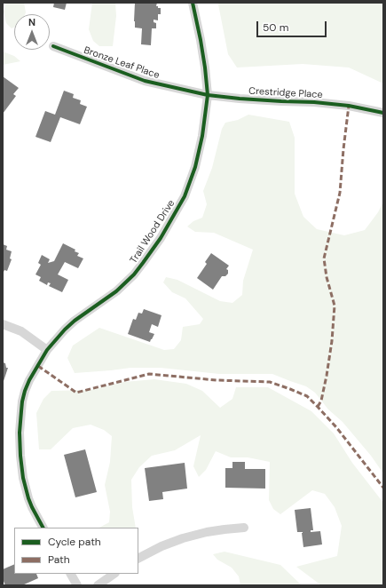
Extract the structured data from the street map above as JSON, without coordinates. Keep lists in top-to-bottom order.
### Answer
{
  "streets": {
    "street": ["Bronze Leaf Place", "Crestridge Place", "Trail Wood Drive"]
  },
  "crossings": [
    ["Bronze Leaf Place", "Crestridge Place"],
    ["Bronze Leaf Place", "Trail Wood Drive"],
    ["Crestridge Place", "Trail Wood Drive"]
  ],
  "legend": ["Cycle path", "Path"],
  "scale_bar": "50 m",
  "north": "top"
}
